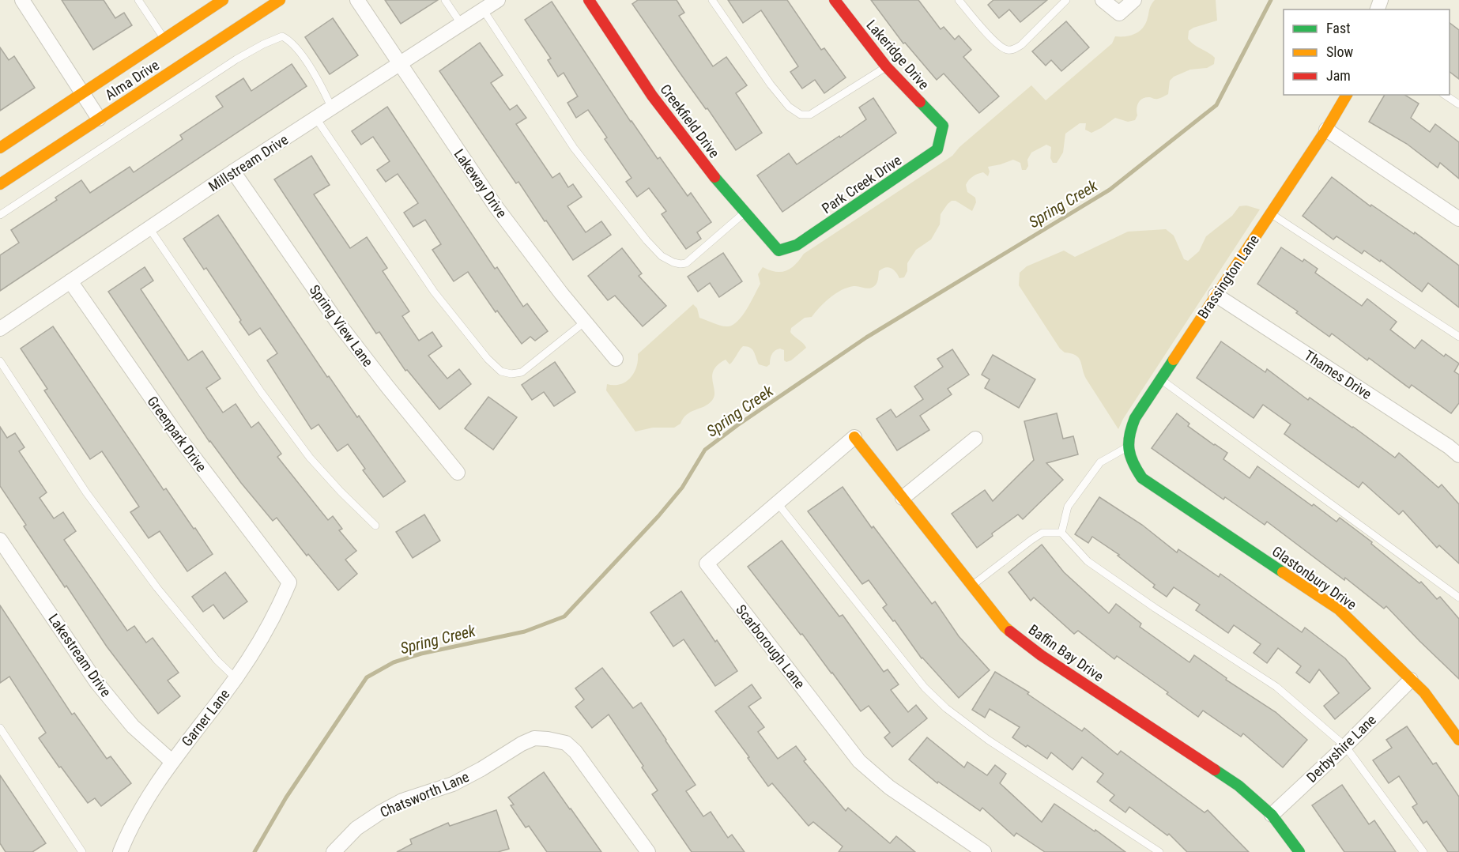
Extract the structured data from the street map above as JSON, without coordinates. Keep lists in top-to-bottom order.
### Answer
{
  "streets": {
    "street": [
      "Lakeridge Drive",
      "Alma Drive",
      "Creekfield Drive",
      "Millstream Drive",
      "Lakeway Drive",
      "Park Creek Drive",
      "Brassington Lane",
      "Spring View Lane",
      "Thames Drive",
      "Greenpark Drive",
      "Glastonbury Drive",
      "Scarborough Lane",
      "Baffin Bay Drive",
      "Lakestream Drive",
      "Garner Lane",
      "Derbyshire Lane",
      "Chatsworth Lane"
    ]
  },
  "crossings": [
    ["Lakeridge Drive", "Park Creek Drive"],
    ["Creekfield Drive", "Park Creek Drive"],
    ["Millstream Drive", "Lakeway Drive"],
    ["Millstream Drive", "Spring View Lane"],
    ["Millstream Drive", "Greenpark Drive"],
    ["Brassington Lane", "Thames Drive"],
    ["Brassington Lane", "Glastonbury Drive"],
    ["Greenpark Drive", "Garner Lane"],
    ["Glastonbury Drive", "Derbyshire Lane"],
    ["Scarborough Lane", "Baffin Bay Drive"],
    ["Baffin Bay Drive", "Derbyshire Lane"],
    ["Lakestream Drive", "Garner Lane"]
  ],
  "water": ["Spring Creek"],
  "legend": ["Fast", "Slow", "Jam"]
}
